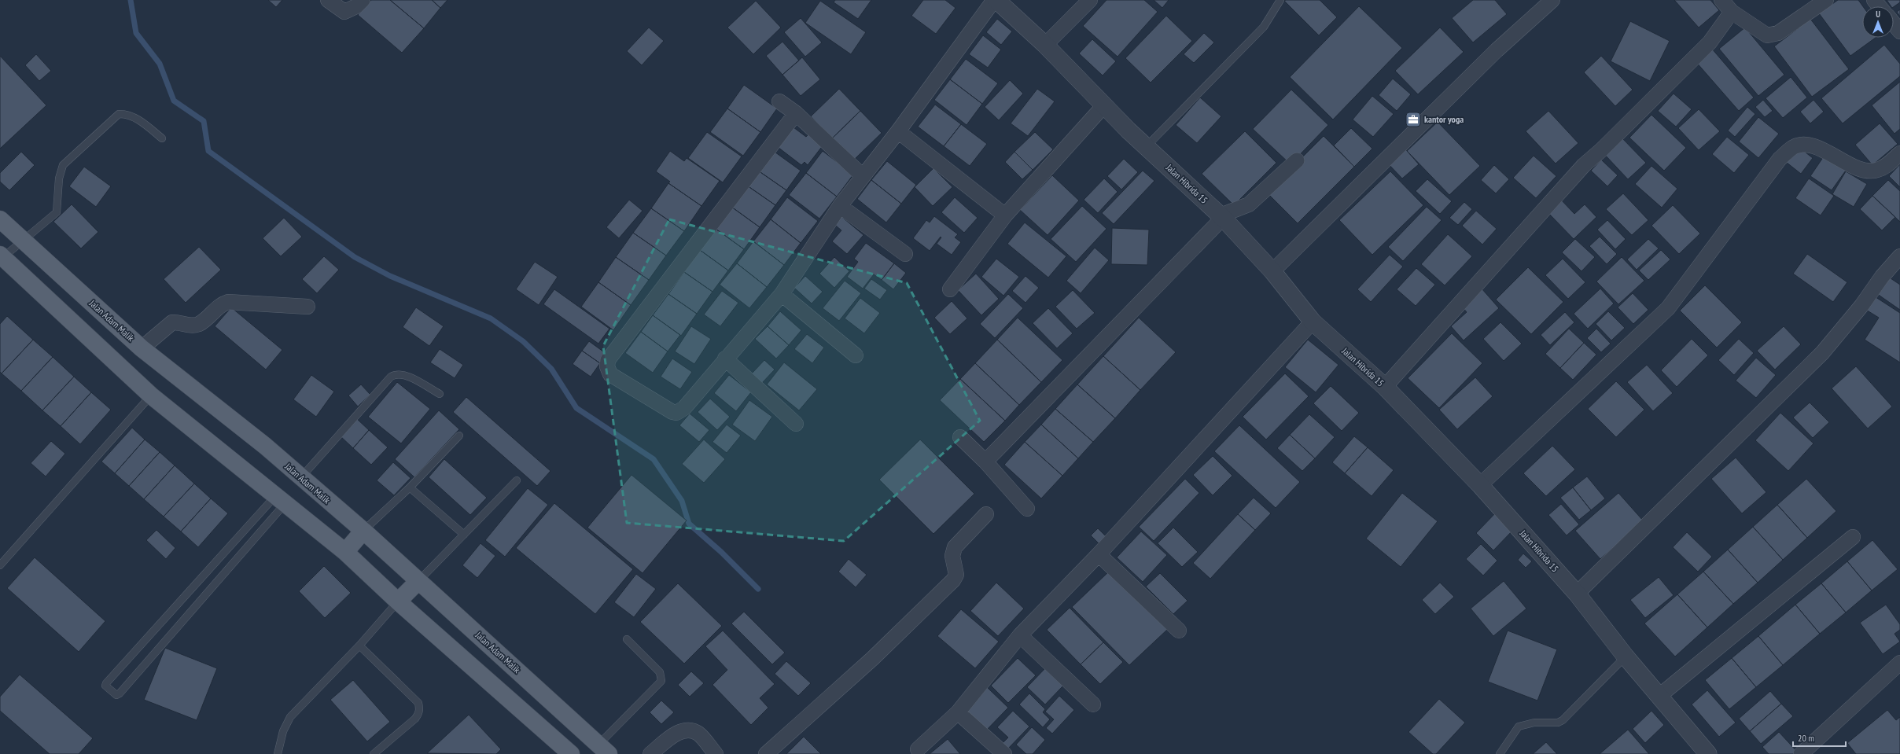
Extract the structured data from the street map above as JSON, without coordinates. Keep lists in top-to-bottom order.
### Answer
{
  "streets": {
    "main road": ["Jalan Adam Malik"],
    "street": ["Jalan Hibrida 15"]
  },
  "places": {
    "office": ["kantor yoga"]
  },
  "scale_bar": "20 m",
  "north": "top"
}
